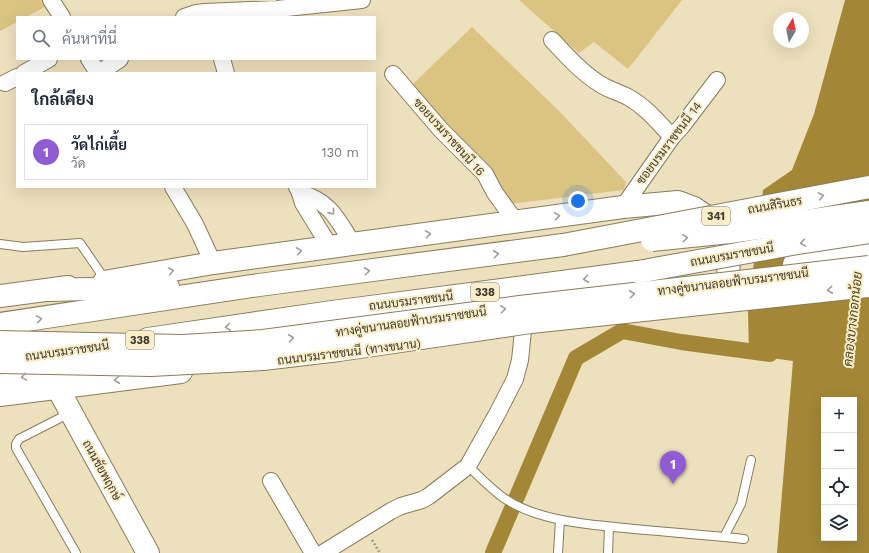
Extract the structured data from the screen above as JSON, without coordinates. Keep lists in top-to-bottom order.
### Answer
{
  "streets": {
    "main road": [
      "ถนนสิรินธร",
      "341",
      "ถนนบรมราชชนนี",
      "ทางคู่ขนานลอยฟ้าบรมราชชนนี",
      "338",
      "ถนนบรมราชชนนี (ทางขนาน)",
      "ถนนชัยพฤกษ์"
    ],
    "street": ["ซอยบรมราชชนนี 16", "ซอยบรมราชชนนี 14"]
  },
  "crossings": [
    ["ซอยบรมราชชนนี 14", "ถนนบรมราชชนนี (ทางขนาน)"],
    ["ถนนสิรินธร", "ถนนบรมราชชนนี"],
    ["ถนนบรมราชชนนี", "ทางคู่ขนานลอยฟ้าบรมราชชนนี"],
    ["ถนนบรมราชชนนี (ทางขนาน)", "ถนนชัยพฤกษ์"]
  ],
  "water": ["คลองบางกอกน้อย"],
  "north": "top",
  "page": {
    "search": "ค้นหาที่นี่",
    "heading": "ใกล้เคียง",
    "list": [
      {
        "mark": "1",
        "name": "วัดไก่เตี้ย",
        "note": "วัด",
        "value": "130 m"
      }
    ],
    "map_buttons": ["+", "−"],
    "pins": "1"
  }
}
